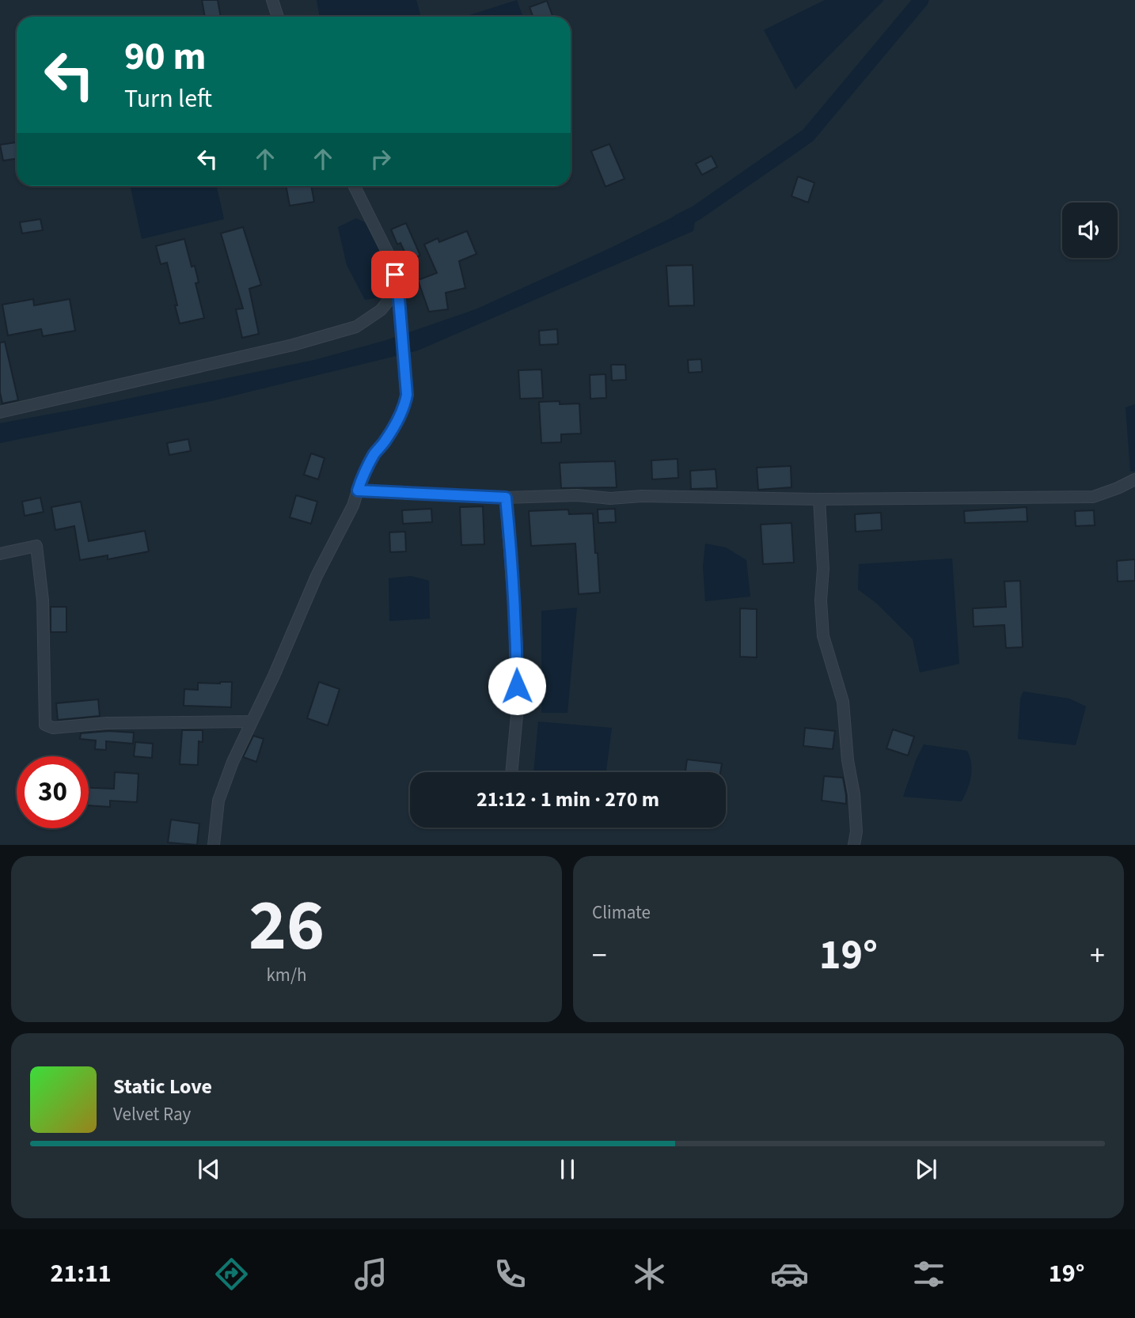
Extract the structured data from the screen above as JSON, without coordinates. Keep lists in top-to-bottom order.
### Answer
{
  "page": {
    "turn": ["90 m", "Turn left"],
    "limit": "30",
    "trip": "21:12 · 1 min · 270 m",
    "tile": [
      ["26", "km/h"],
      "Climate"
    ],
    "heat": ["−", "19°", "+"],
    "song": ["Static Love", "Velvet Ray"],
    "tabs": ["21:11", "19°"]
  }
}
